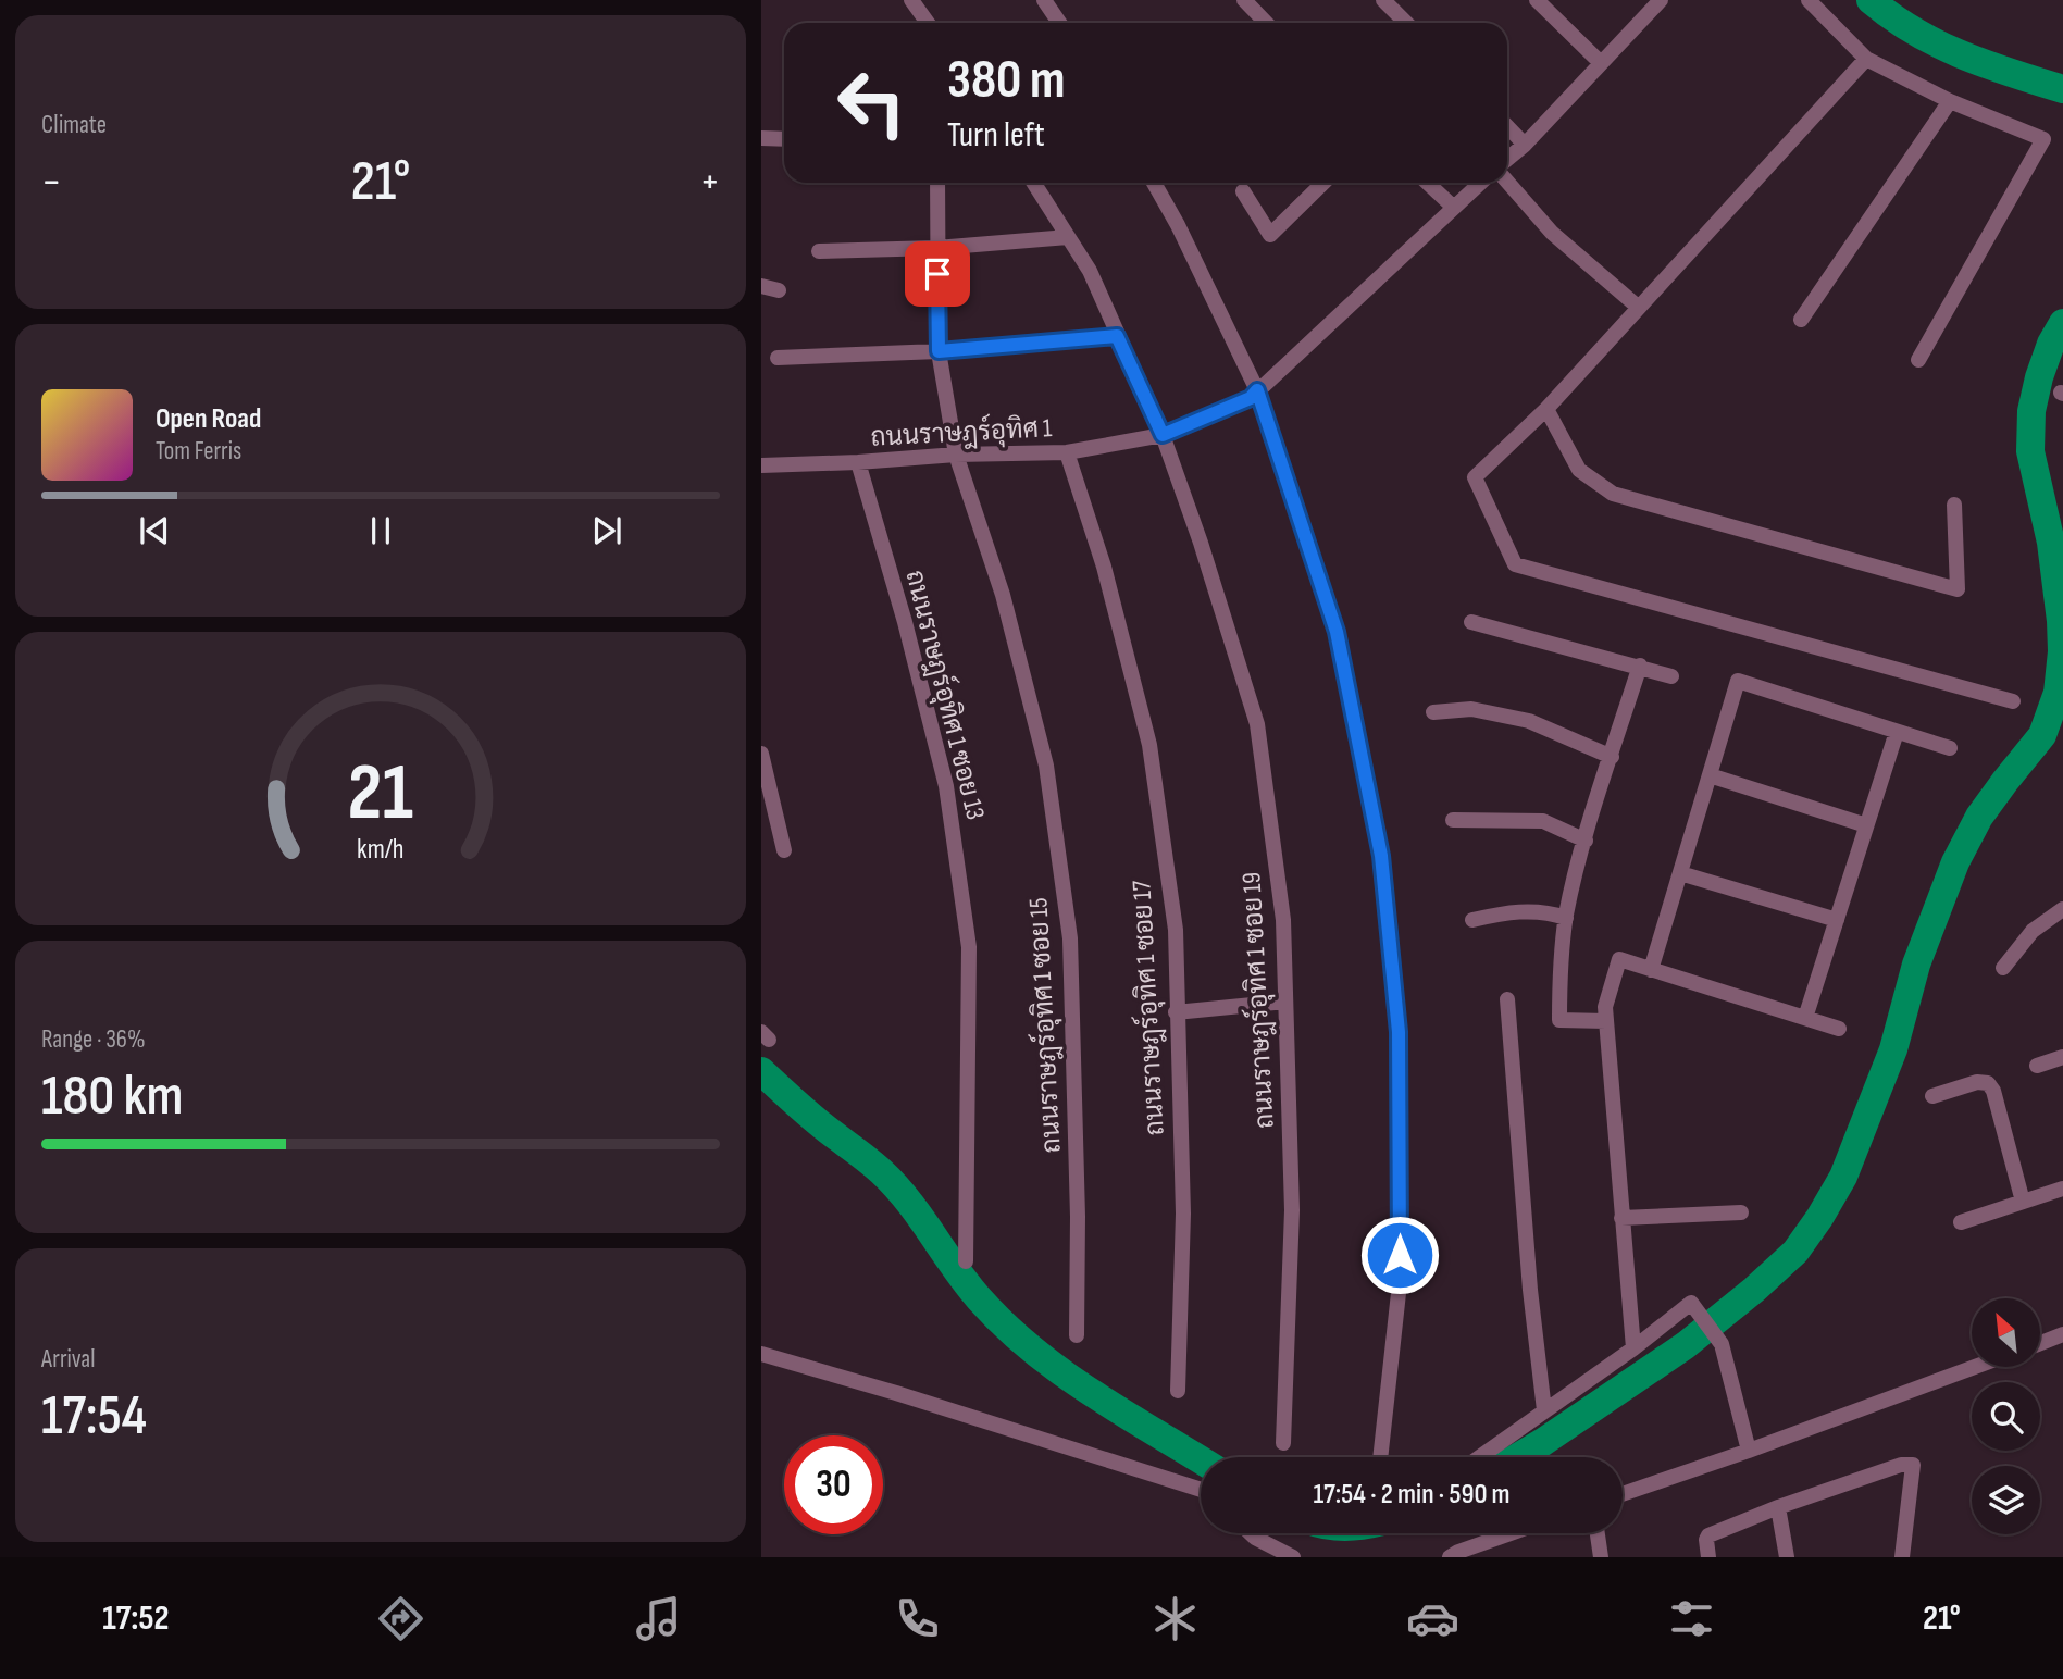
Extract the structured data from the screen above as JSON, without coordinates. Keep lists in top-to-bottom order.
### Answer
{
  "streets": {
    "street": [
      "ถนนราษฎร์อุทิศ 1",
      "ถนนราษฎร์อุทิศ 1 ซอย 13",
      "ถนนราษฎร์อุทิศ 1 ซอย 19",
      "ถนนราษฎร์อุทิศ 1 ซอย 17",
      "ถนนราษฎร์อุทิศ 1 ซอย 15"
    ]
  },
  "crossings": [
    ["ถนนราษฎร์อุทิศ 1", "ถนนราษฎร์อุทิศ 1 ซอย 13"],
    ["ถนนราษฎร์อุทิศ 1", "ถนนราษฎร์อุทิศ 1 ซอย 19"],
    ["ถนนราษฎร์อุทิศ 1", "ถนนราษฎร์อุทิศ 1 ซอย 17"],
    ["ถนนราษฎร์อุทิศ 1", "ถนนราษฎร์อุทิศ 1 ซอย 15"]
  ],
  "north": "top left",
  "page": {
    "tile": [
      "Climate",
      ["Range · 36%", "180 km"],
      ["Arrival", "17:54"]
    ],
    "turn": ["380 m", "Turn left"],
    "heat": ["−", "21°", "+"],
    "song": ["Open Road", "Tom Ferris"],
    "limit": "30",
    "trip": "17:54 · 2 min · 590 m",
    "tabs": ["17:52", "21°"],
    "gauge": ["21", "km/h"]
  }
}
